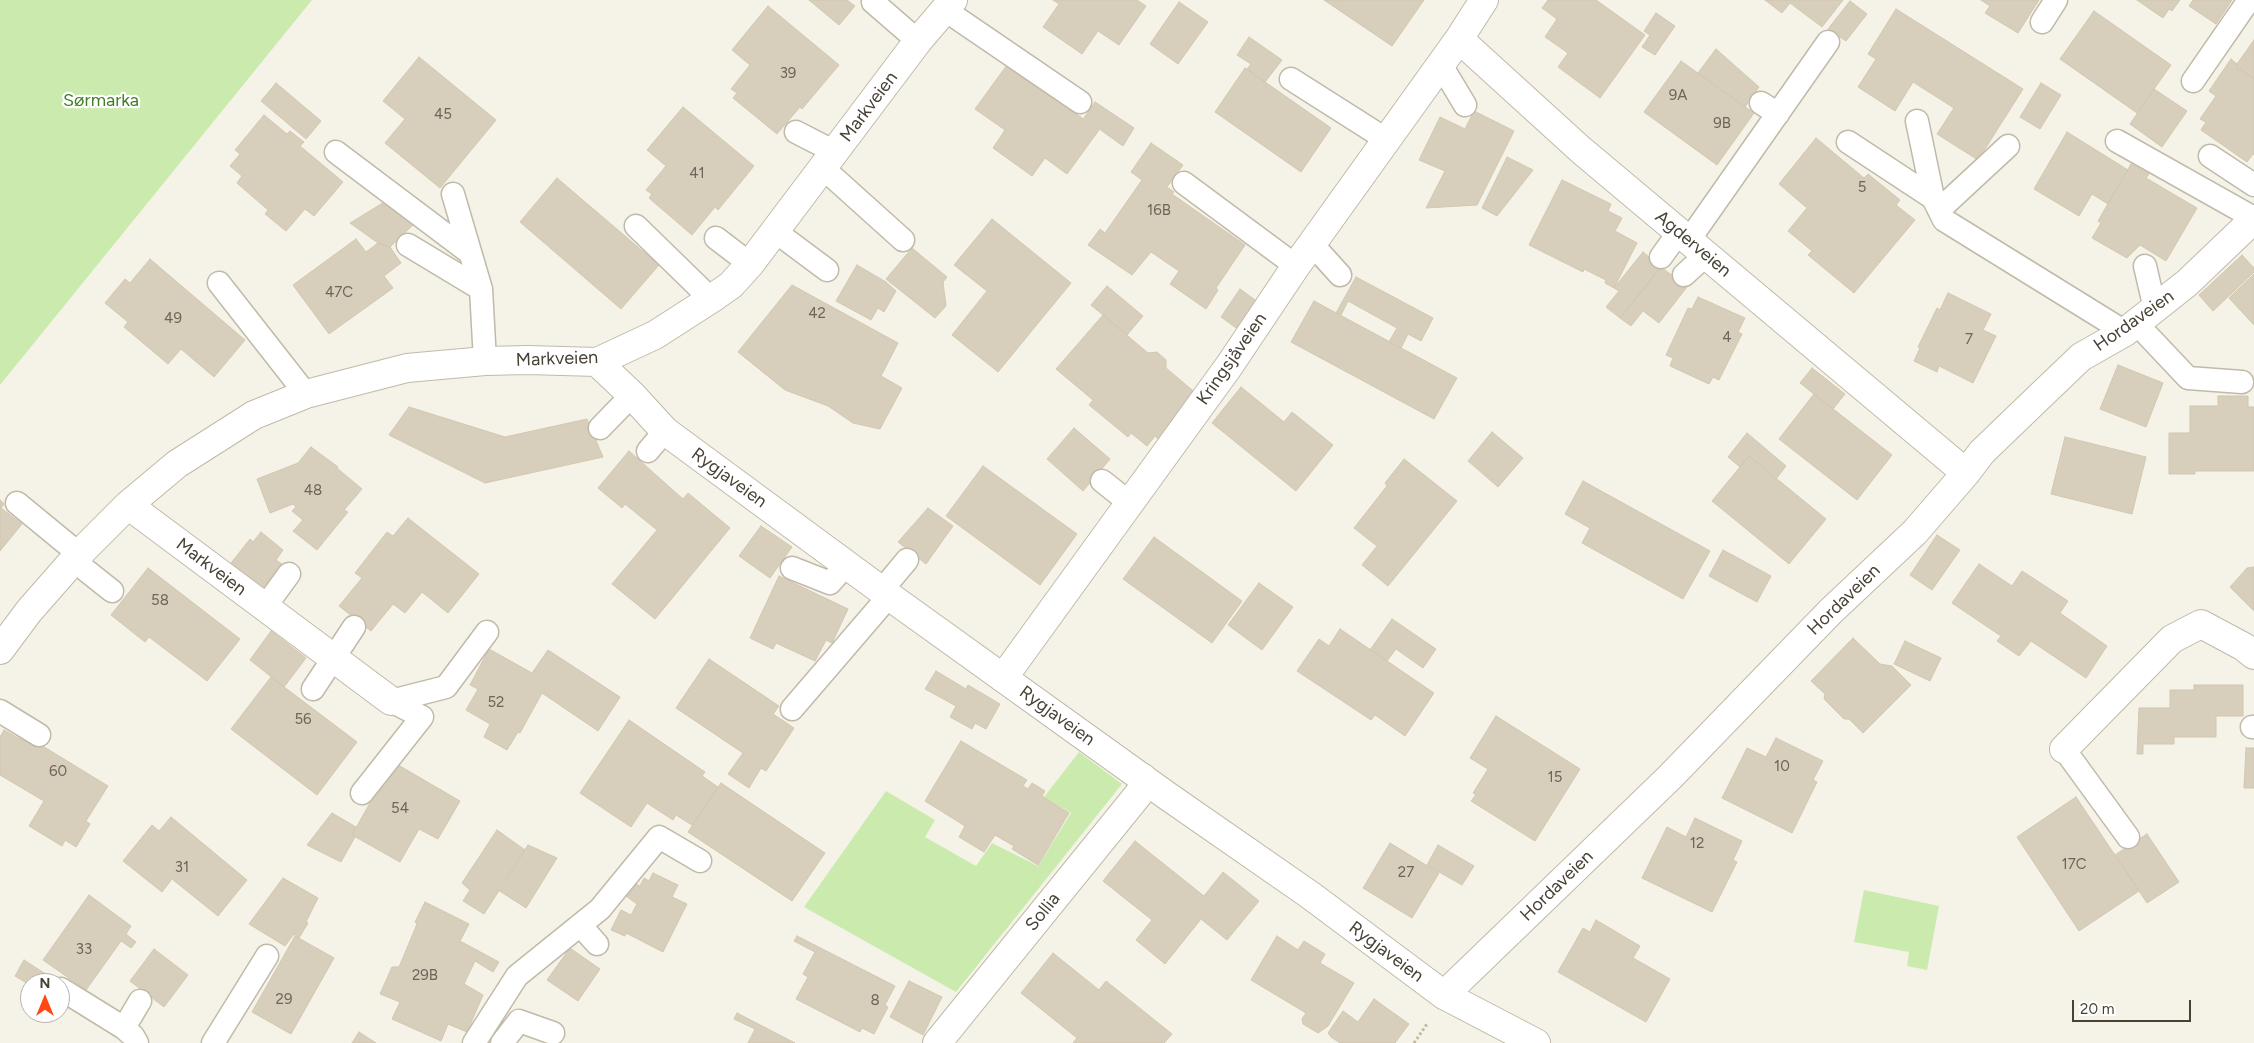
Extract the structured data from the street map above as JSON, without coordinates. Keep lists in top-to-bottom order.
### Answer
{
  "streets": {
    "street": [
      "Markveien",
      "Agderveien",
      "Hordaveien",
      "Kringsjåveien",
      "Rygjaveien",
      "Sollia"
    ]
  },
  "crossings": [
    ["Markveien", "Rygjaveien"],
    ["Agderveien", "Hordaveien"],
    ["Agderveien", "Kringsjåveien"],
    ["Hordaveien", "Rygjaveien"],
    ["Kringsjåveien", "Rygjaveien"],
    ["Rygjaveien", "Sollia"]
  ],
  "parks": ["Sørmarka"],
  "house_numbers": [
    "39",
    "9A",
    "45",
    "9B",
    "41",
    "5",
    "16B",
    "47C",
    "42",
    "49",
    "4",
    "7",
    "48",
    "58",
    "52",
    "56",
    "10",
    "60",
    "15",
    "54",
    "12",
    "17C",
    "31",
    "27",
    "33",
    "29B",
    "29",
    "8"
  ],
  "scale_bar": "20 m",
  "north": "top"
}
